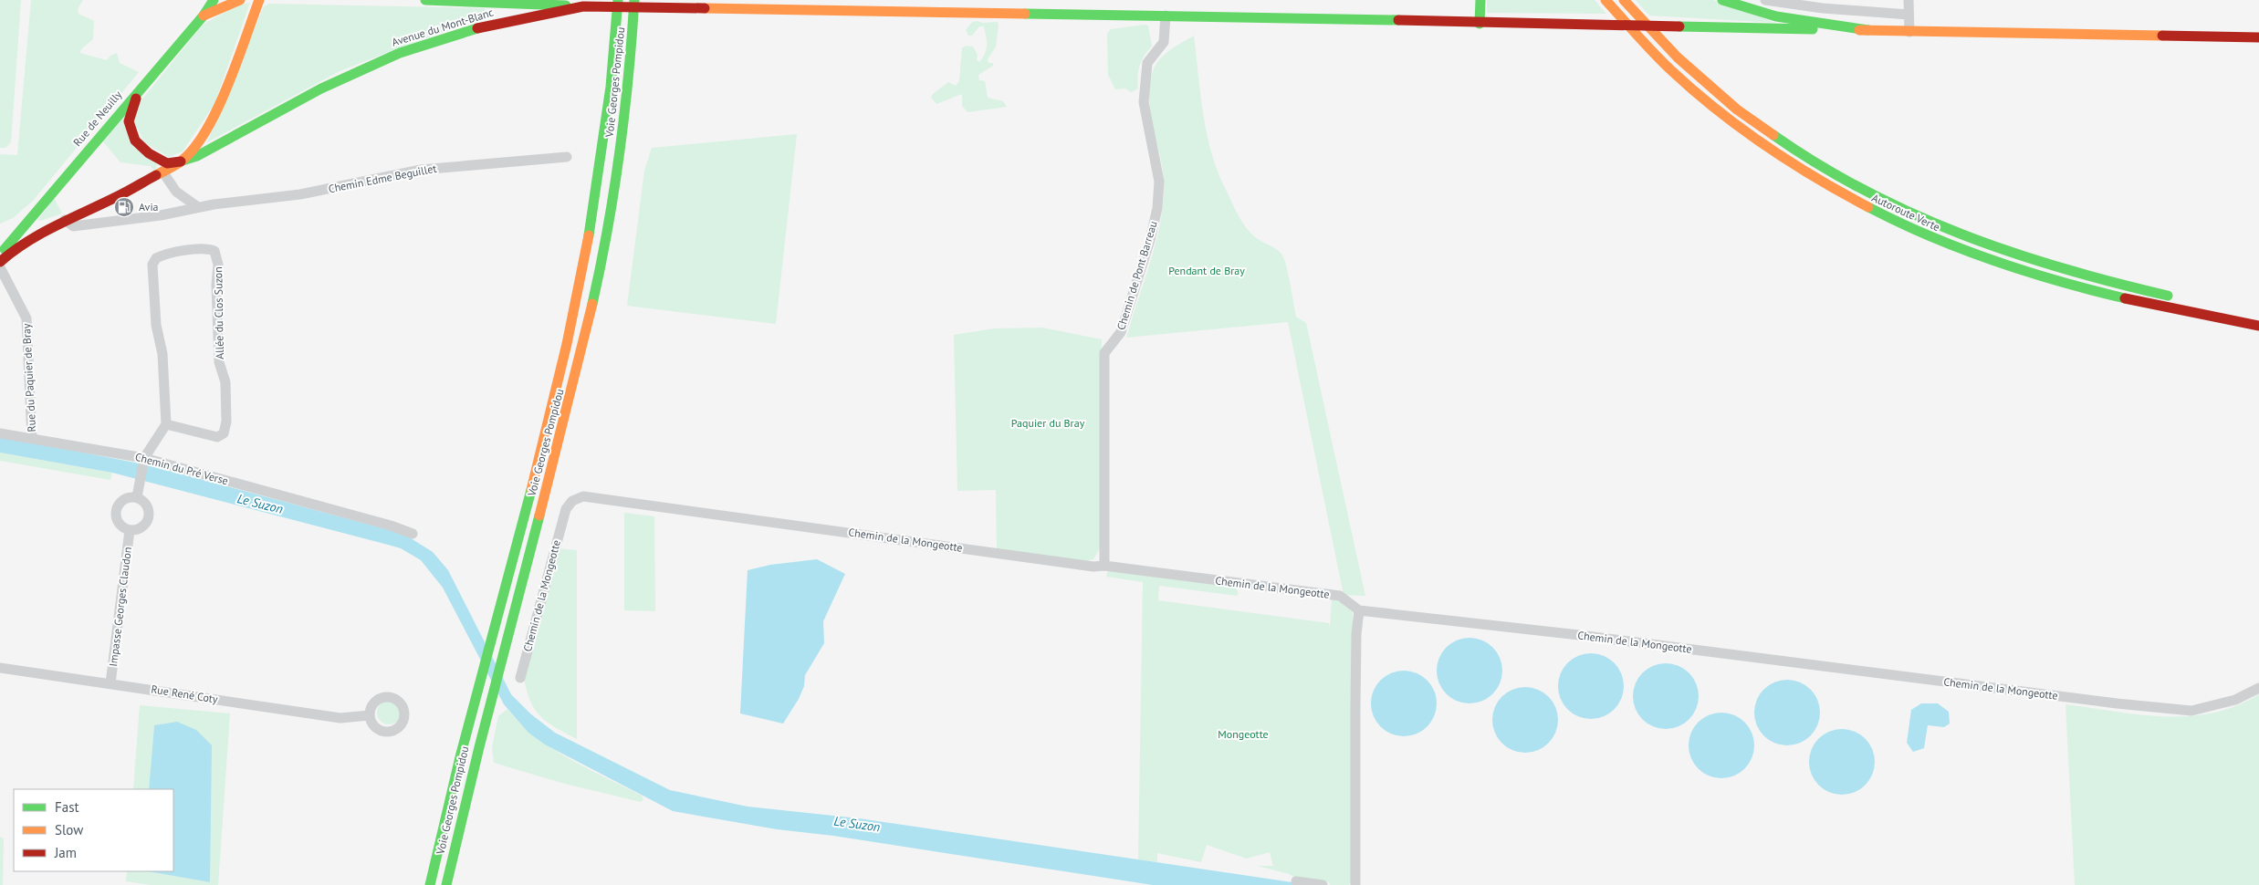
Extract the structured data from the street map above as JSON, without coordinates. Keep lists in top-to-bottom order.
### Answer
{
  "streets": {
    "main road": [
      "Avenue du Mont-Blanc",
      "Voie Georges Pompidou",
      "Rue de Neuilly",
      "Autoroute Verte"
    ],
    "street": [
      "Chemin Edme Beguillet",
      "Chemin de Pont Barreau",
      "Allée du Clos Suzon",
      "Rue du Paquier de Bray",
      "Chemin du Pré Verse",
      "Chemin de la Mongeotte",
      "Impasse Georges Claudon",
      "Rue René Coty"
    ]
  },
  "crossings": [
    ["Avenue du Mont-Blanc", "Chemin Edme Beguillet"],
    ["Avenue du Mont-Blanc", "Chemin de Pont Barreau"],
    ["Chemin de Pont Barreau", "Chemin de la Mongeotte"],
    ["Rue du Paquier de Bray", "Chemin du Pré Verse"],
    ["Impasse Georges Claudon", "Rue René Coty"]
  ],
  "water": ["Le Suzon"],
  "parks": ["Pendant de Bray", "Paquier du Bray", "Mongeotte"],
  "places": {
    "fuel station": ["Avia"]
  },
  "legend": ["Fast", "Slow", "Jam"]
}
